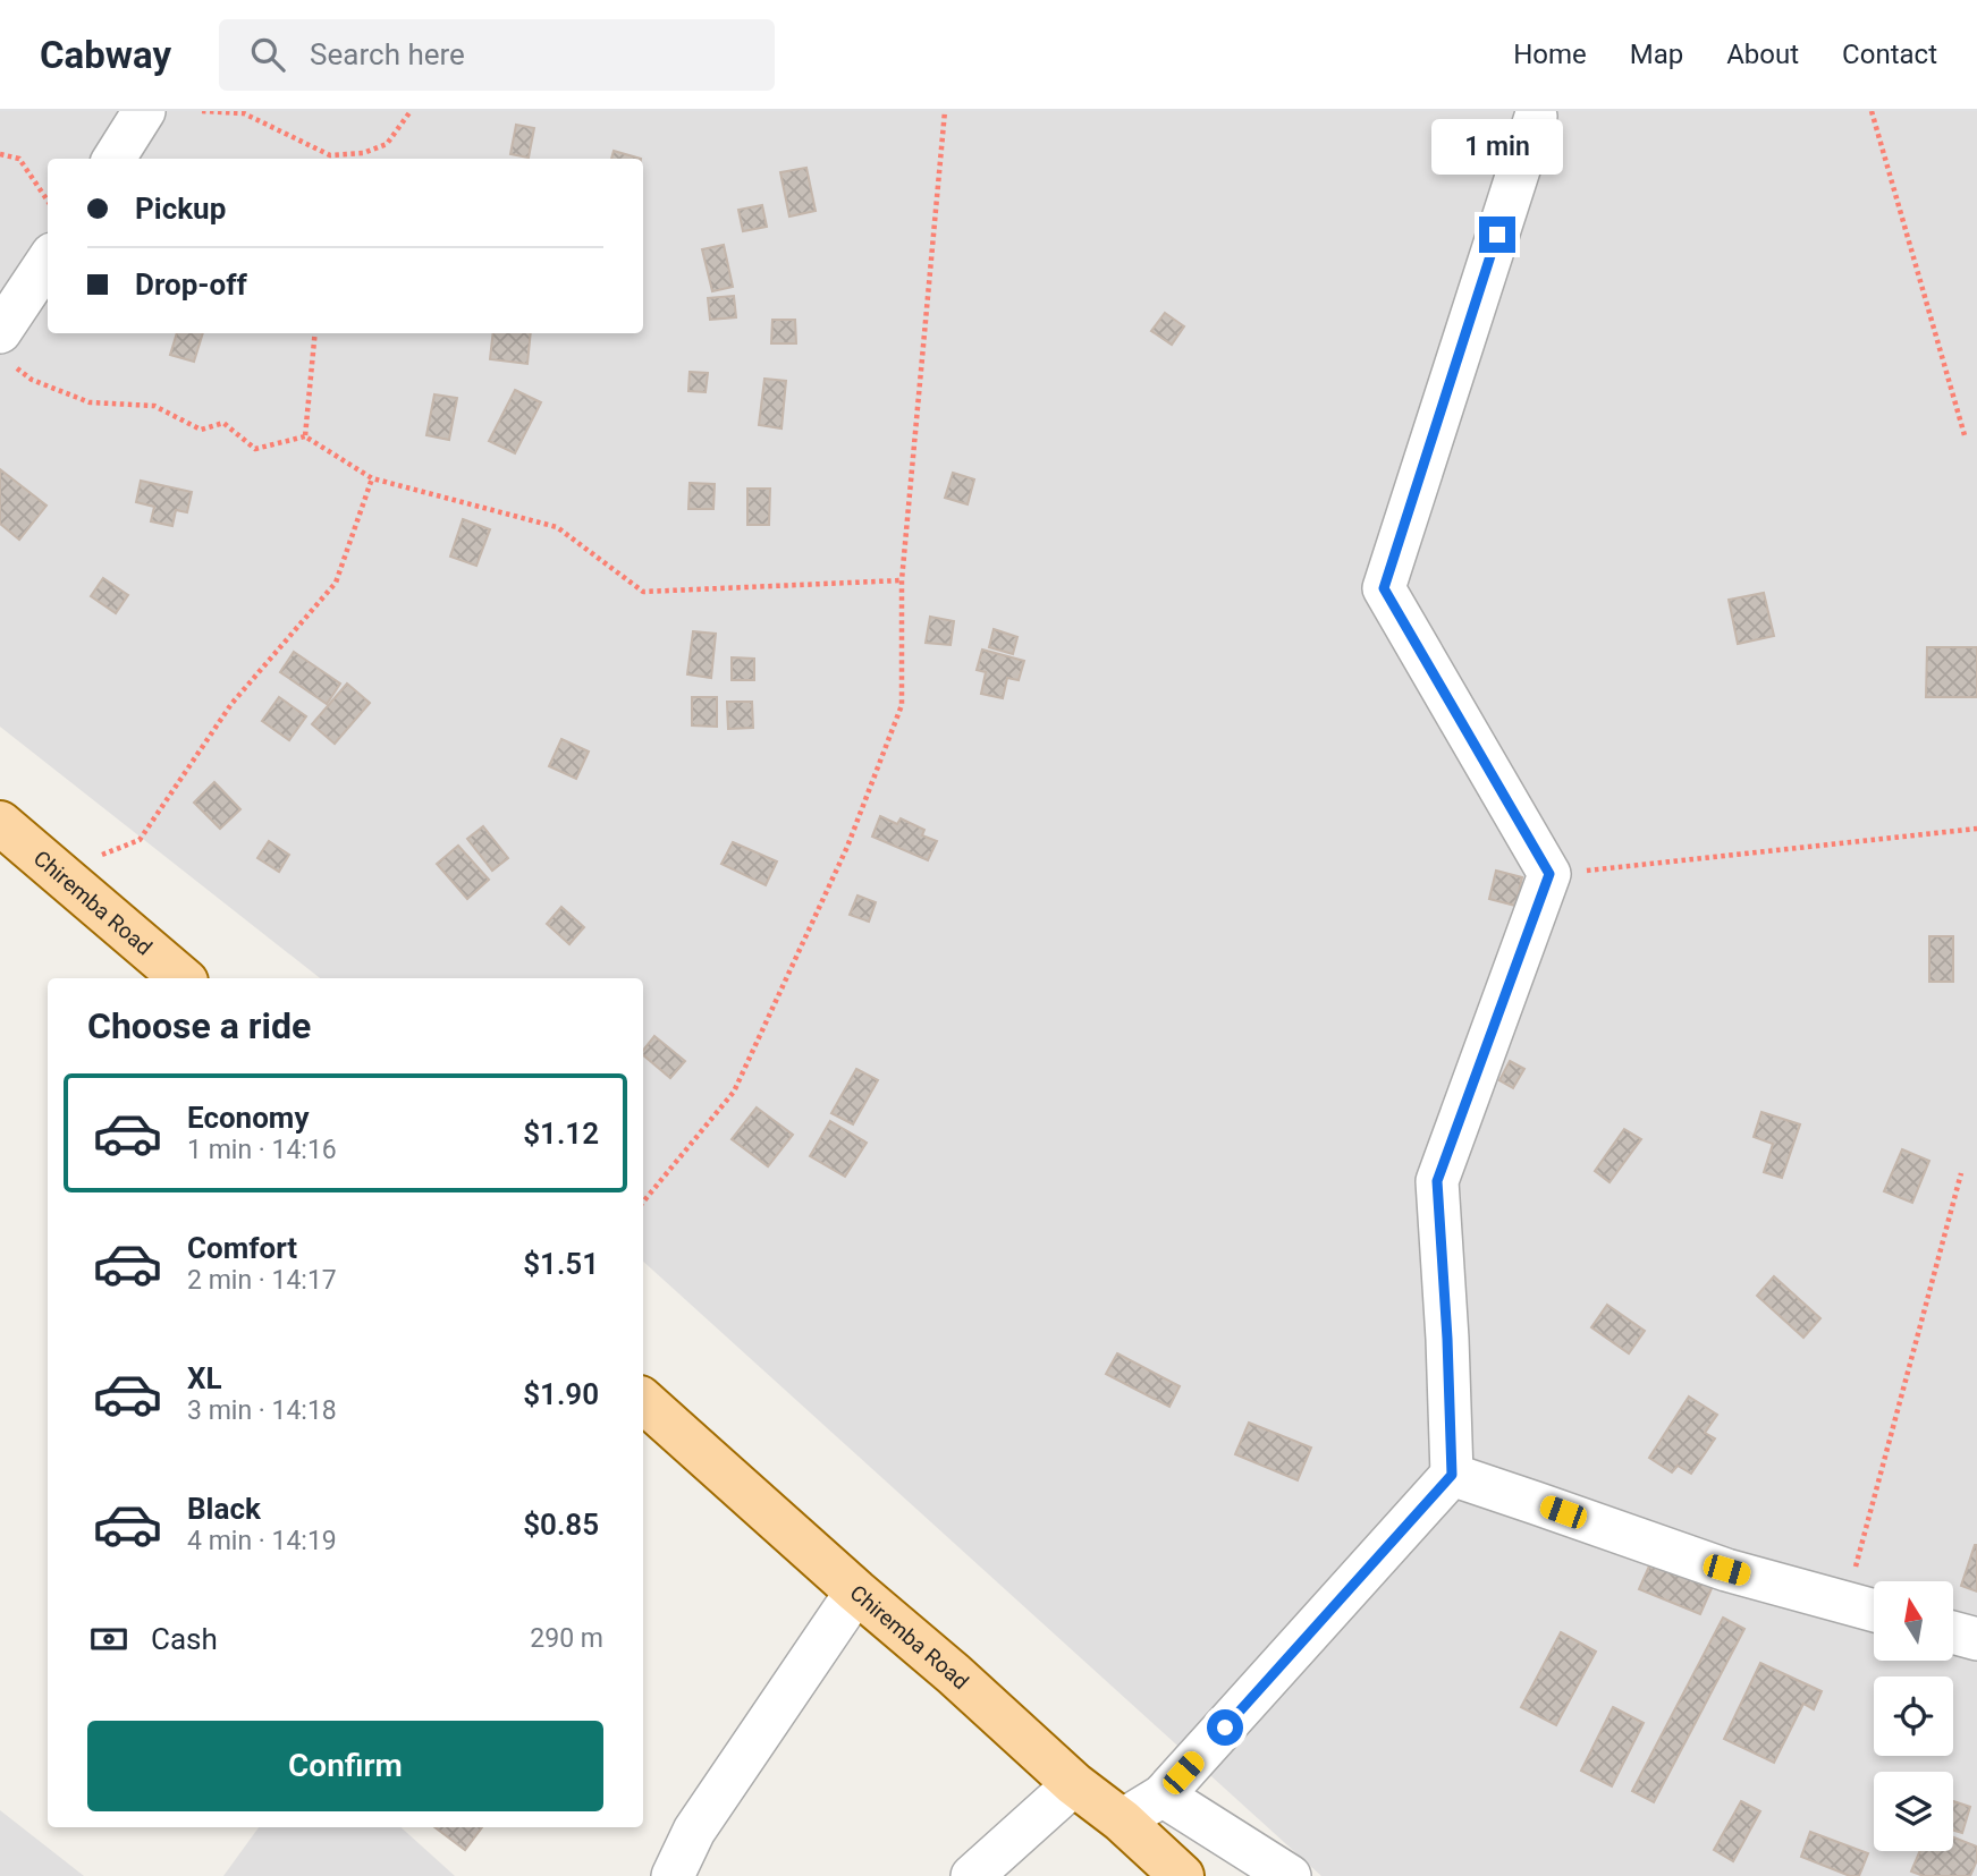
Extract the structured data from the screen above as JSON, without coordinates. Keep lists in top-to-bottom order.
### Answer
{
  "streets": {
    "main road": ["Chiremba Road"]
  },
  "north": "top",
  "page": {
    "header": "Cabway",
    "search": "Search here",
    "nav": [
      "Home",
      "Map",
      "About",
      "Contact"
    ],
    "bubble": "1 min",
    "banner": ["Pickup", "Drop-off"],
    "heading": "Choose a ride",
    "list": [
      {
        "name": "Economy",
        "note": "1 min · 14:16",
        "value": "$1.12"
      },
      {
        "name": "Comfort",
        "note": "2 min · 14:17",
        "value": "$1.51"
      },
      {
        "name": "XL",
        "note": "3 min · 14:18",
        "value": "$1.90"
      },
      {
        "name": "Black",
        "note": "4 min · 14:19",
        "value": "$0.85"
      }
    ],
    "pay": ["Cash", "290 m"],
    "buttons": "Confirm"
  }
}
